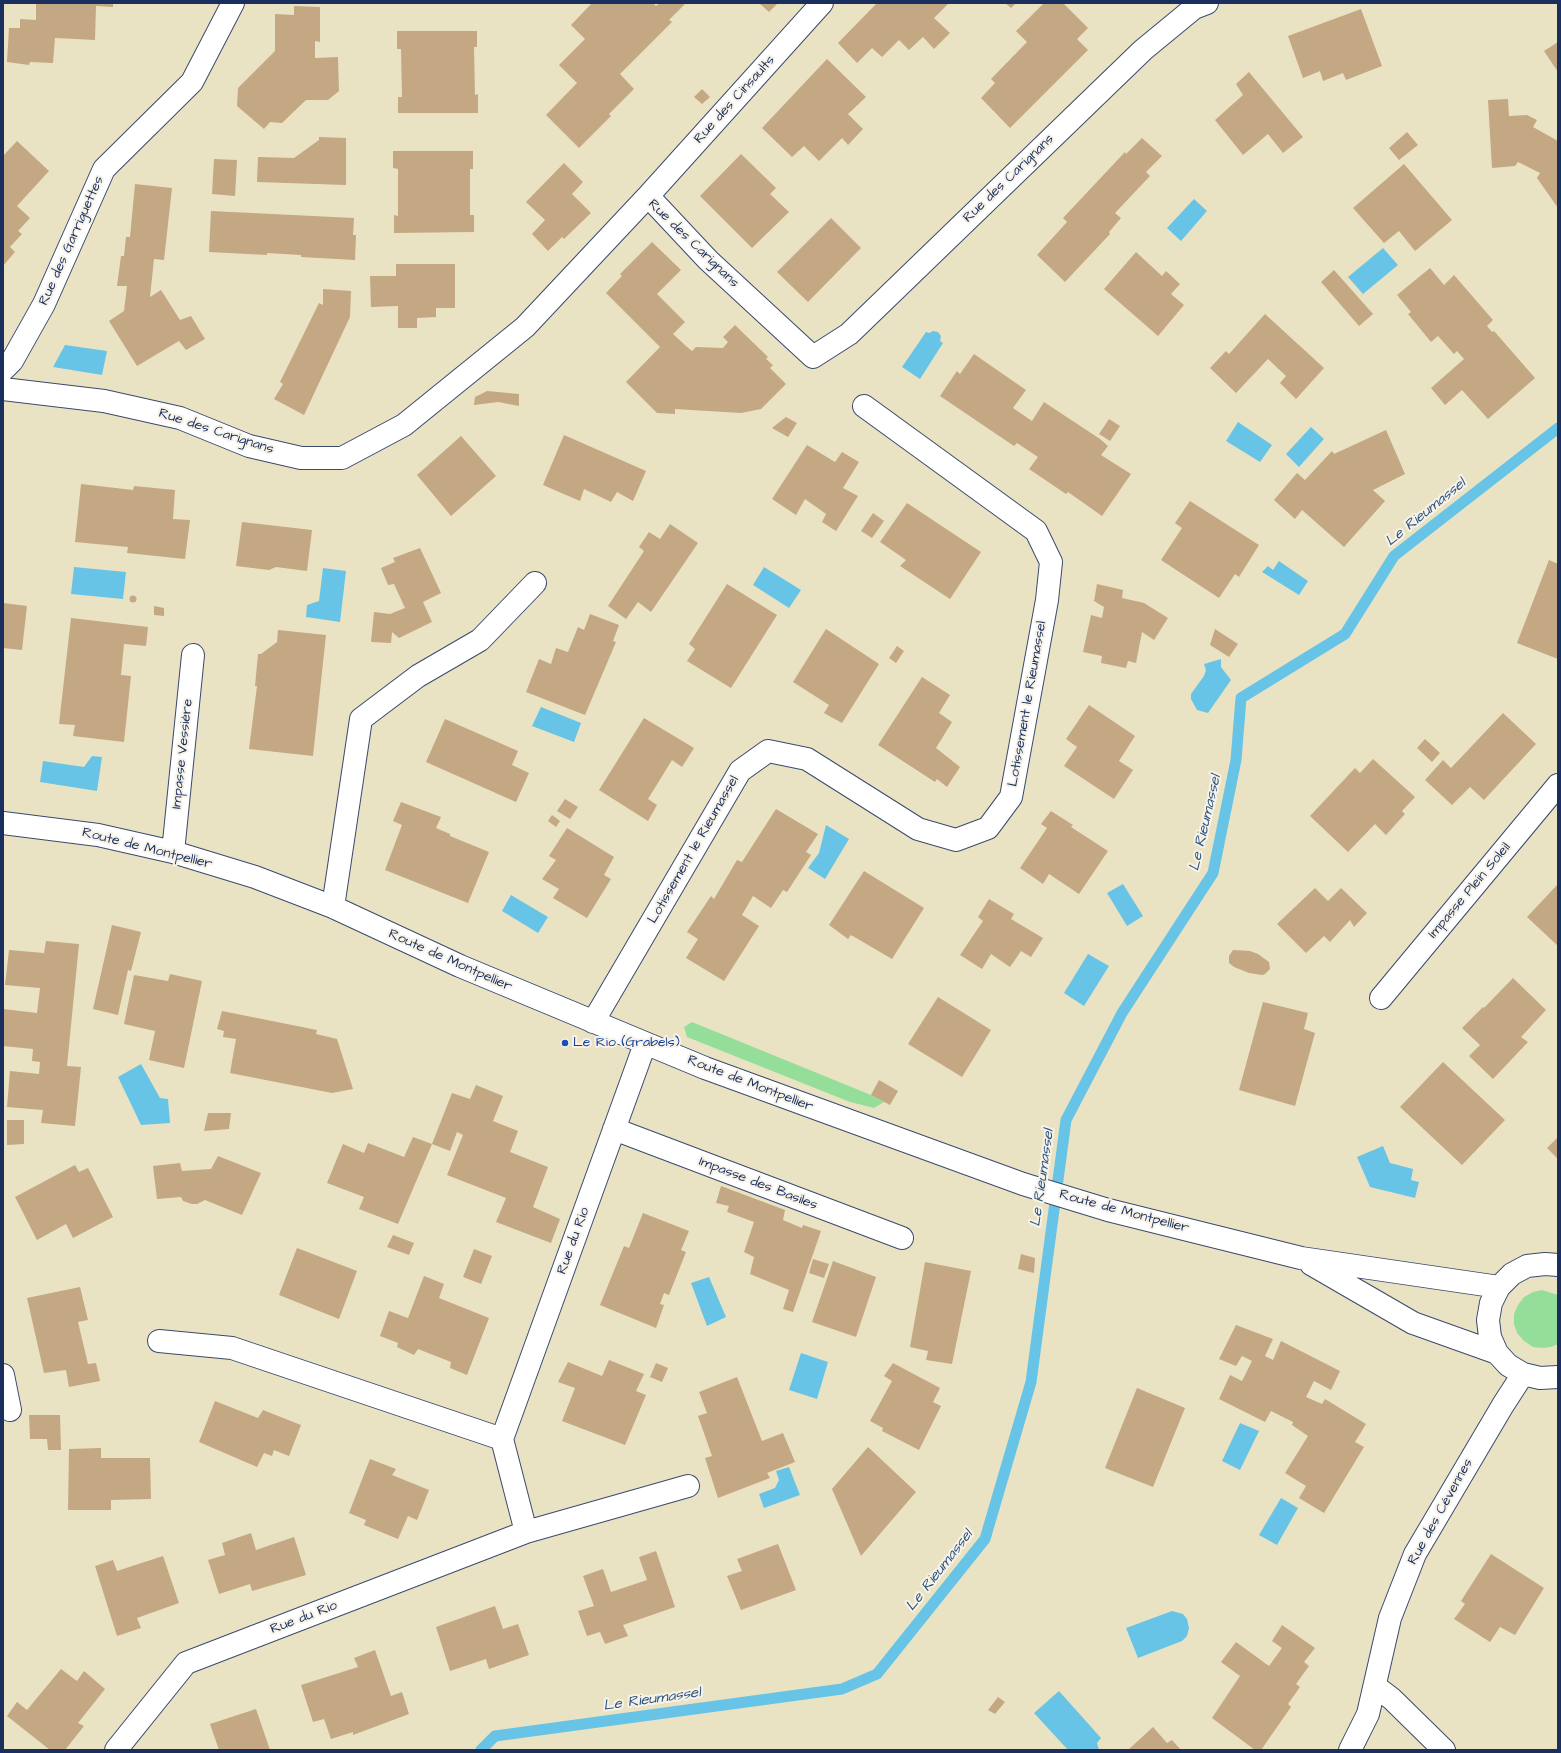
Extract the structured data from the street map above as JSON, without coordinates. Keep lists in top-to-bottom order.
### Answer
{
  "streets": {
    "street": [
      "Rue des Cinsaults",
      "Rue des Carignans",
      "Rue des Garriguettes",
      "Lotissement le Rieumassel",
      "Impasse Vessière",
      "Route de Montpellier",
      "Impasse Plein Soleil",
      "Impasse des Basiles",
      "Rue du Rio",
      "Rue des Cévennes"
    ]
  },
  "crossings": [
    ["Rue des Cinsaults", "Rue des Carignans"],
    ["Lotissement le Rieumassel", "Route de Montpellier"],
    ["Impasse Vessière", "Route de Montpellier"],
    ["Route de Montpellier", "Rue du Rio"],
    ["Impasse des Basiles", "Rue du Rio"]
  ],
  "water": ["Le Rieumassel"],
  "places": ["Le Rio (Grabels)"]
}
